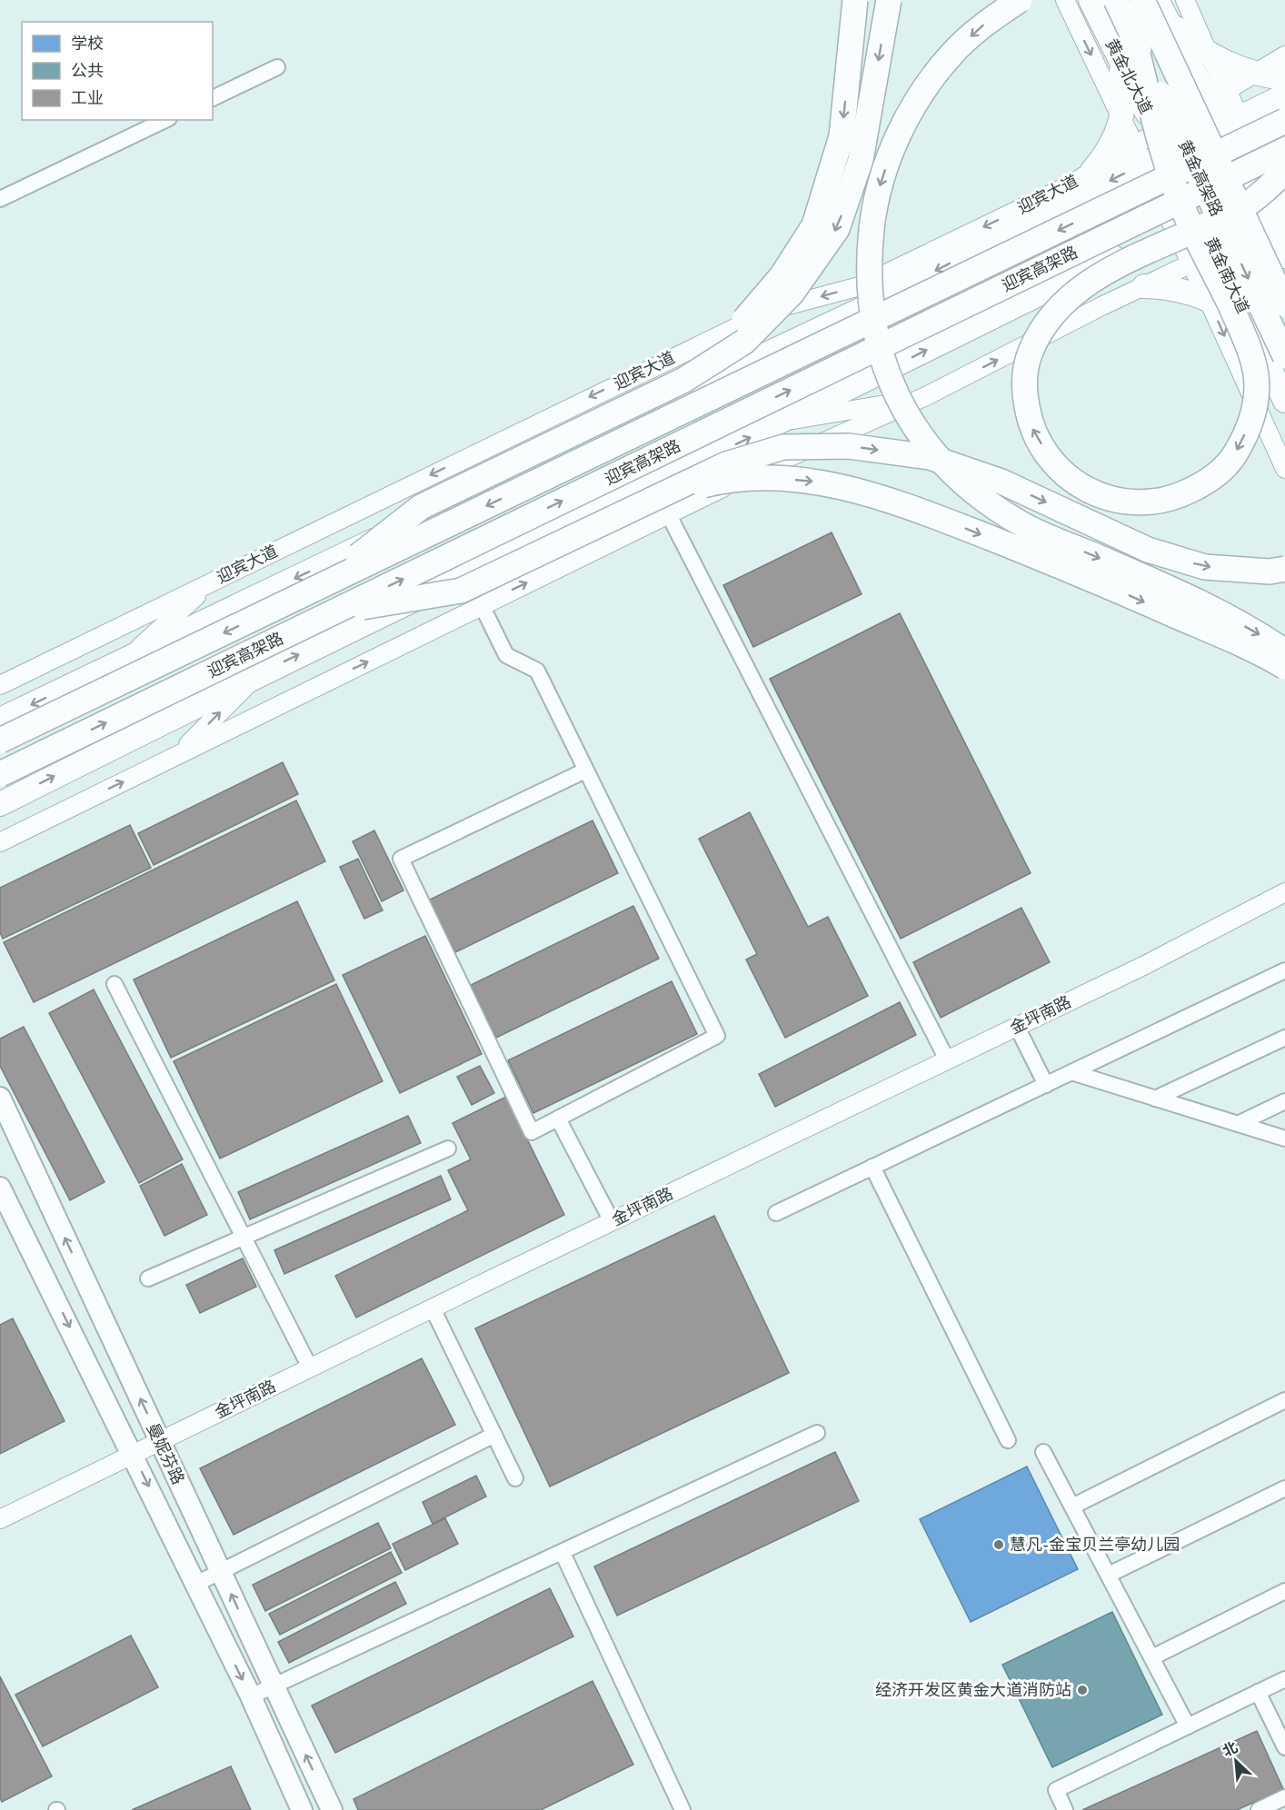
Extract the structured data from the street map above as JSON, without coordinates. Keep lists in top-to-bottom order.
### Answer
{
  "streets": {
    "highway": ["黄金高架路", "迎宾高架路"],
    "main road": [
      "黄金北大道",
      "迎宾大道",
      "黄金南大道",
      "曼妮芬路"
    ],
    "street": ["金坪南路"]
  },
  "crossings": [
    ["黄金北大道", "黄金高架路"],
    ["黄金北大道", "迎宾大道"],
    ["黄金北大道", "黄金南大道"],
    ["迎宾大道", "黄金南大道"],
    ["金坪南路", "曼妮芬路"]
  ],
  "places": ["慧凡-金宝贝兰亭幼儿园", "经济开发区黄金大道消防站"],
  "legend": ["学校", "公共", "工业"],
  "north": "top left"
}
